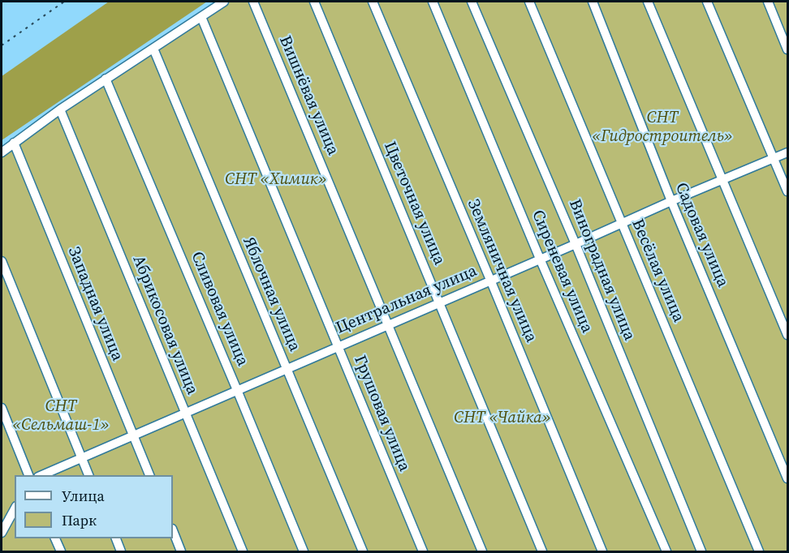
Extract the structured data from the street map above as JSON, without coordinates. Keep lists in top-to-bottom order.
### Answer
{
  "streets": {
    "street": [
      "Вишнёвая улица",
      "Цветочная улица",
      "Садовая улица",
      "Виноградная улица",
      "Земляничная улица",
      "Весёлая улица",
      "Сиреневая улица",
      "Яблочная улица",
      "Центральная улица",
      "Западная улица",
      "Сливовая улица",
      "Абрикосовая улица",
      "Грушовая улица"
    ]
  },
  "crossings": [
    ["Вишнёвая улица", "Центральная улица"],
    ["Цветочная улица", "Центральная улица"],
    ["Садовая улица", "Центральная улица"],
    ["Виноградная улица", "Центральная улица"],
    ["Земляничная улица", "Центральная улица"],
    ["Весёлая улица", "Центральная улица"],
    ["Сиреневая улица", "Центральная улица"],
    ["Яблочная улица", "Центральная улица"],
    ["Центральная улица", "Западная улица"],
    ["Центральная улица", "Сливовая улица"],
    ["Центральная улица", "Абрикосовая улица"],
    ["Центральная улица", "Грушовая улица"]
  ],
  "parks": [
    "СНТ «Гидростроитель»",
    "СНТ «Химик»",
    "СНТ «Сельмаш-1»",
    "СНТ «Чайка»"
  ],
  "legend": ["Улица", "Парк"]
}
